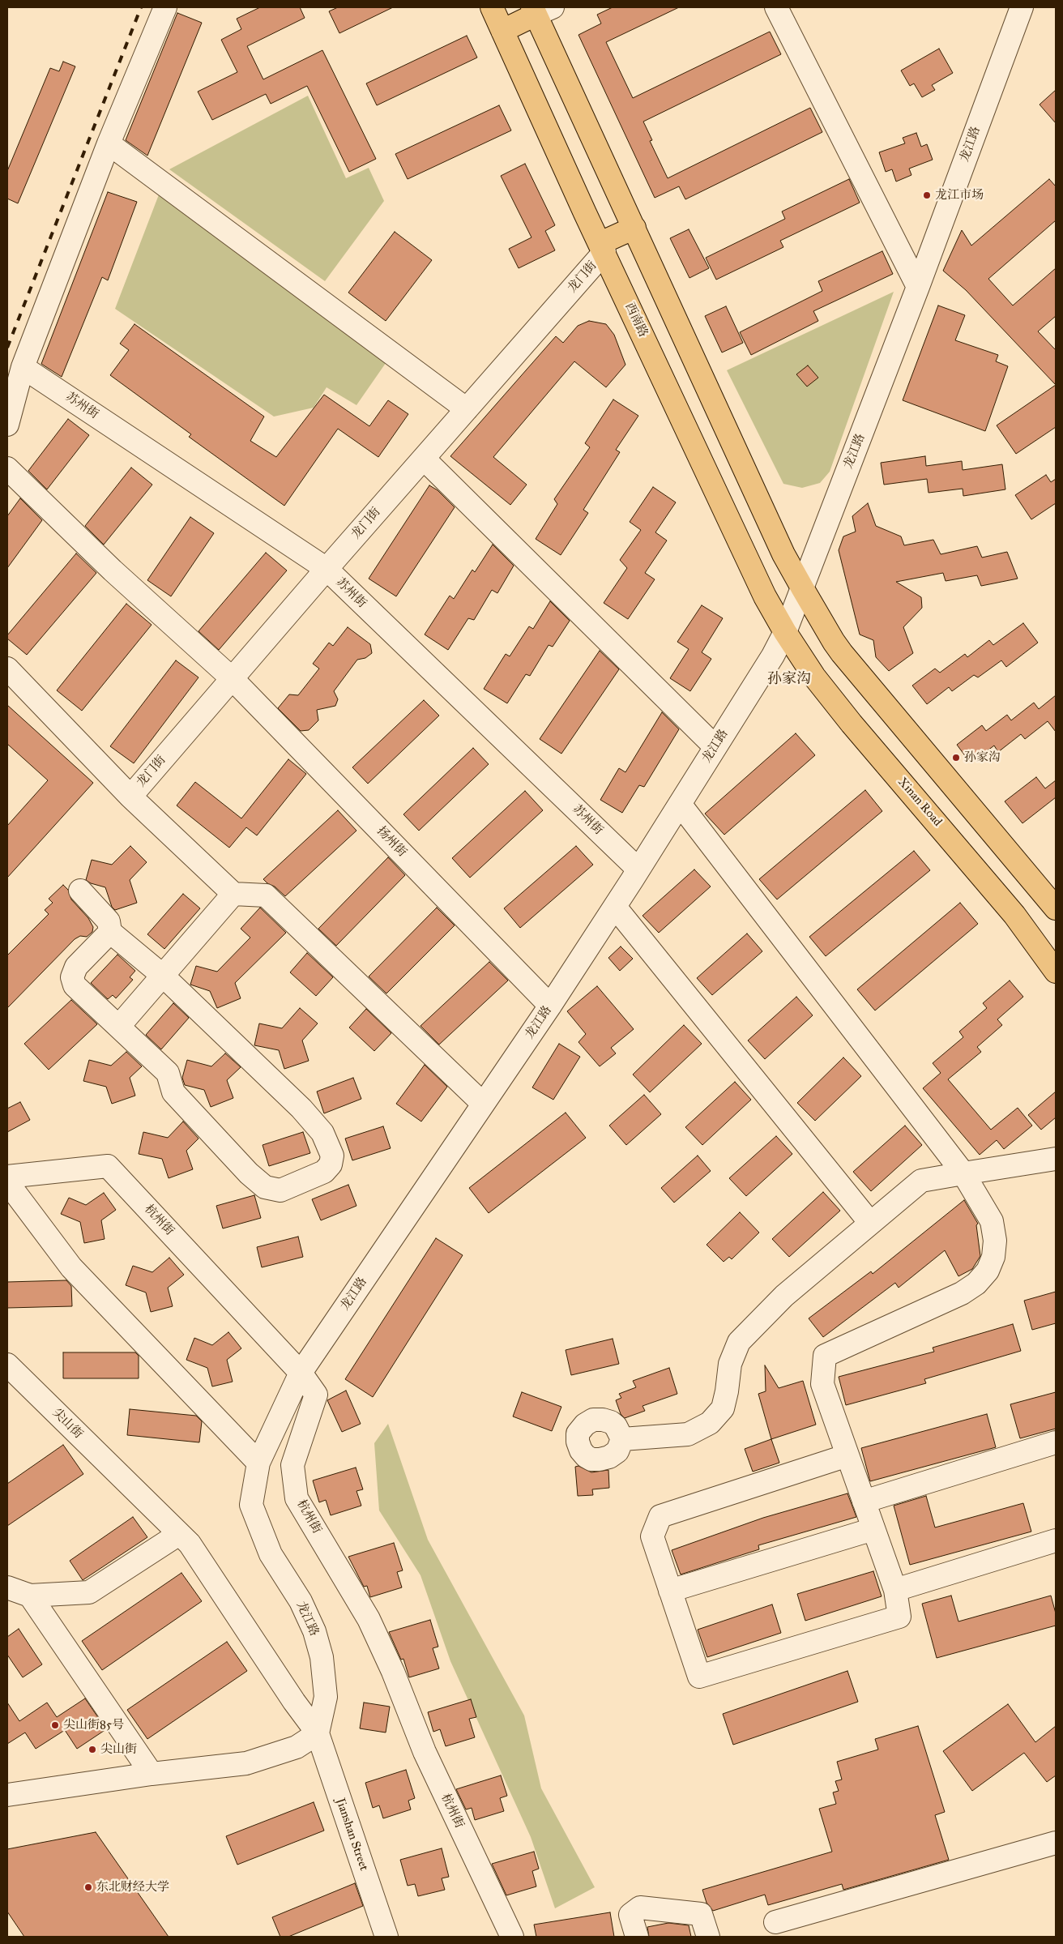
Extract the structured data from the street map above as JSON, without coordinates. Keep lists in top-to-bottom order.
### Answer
{
  "streets": {
    "main road": ["西南路", "Xinan Road"],
    "street": [
      "龙江路",
      "龙门街",
      "苏州街",
      "扬州街",
      "杭州街",
      "尖山街",
      "Jianshan Street"
    ]
  },
  "crossings": [
    ["龙江路", "西南路"],
    ["龙江路", "苏州街"],
    ["龙江路", "Xinan Road"],
    ["龙江路", "扬州街"],
    ["龙江路", "杭州街"],
    ["龙江路", "尖山街"],
    ["龙江路", "Jianshan Street"],
    ["龙门街", "西南路"],
    ["龙门街", "苏州街"],
    ["龙门街", "扬州街"],
    ["西南路", "Xinan Road"],
    ["尖山街", "Jianshan Street"]
  ],
  "districts": ["孙家沟"],
  "places": [
    "龙江市场",
    "孙家沟",
    "尖山街85号",
    "尖山街",
    "东北财经大学"
  ]
}
